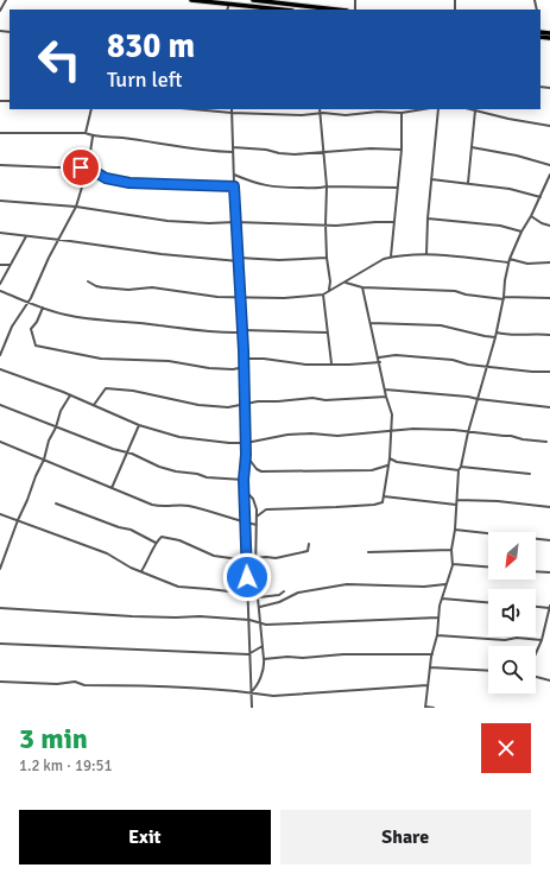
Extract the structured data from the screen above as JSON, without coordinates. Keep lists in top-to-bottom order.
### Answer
{
  "north": "bottom left",
  "page": {
    "turn": ["830 m", "Turn left"],
    "heading": ["3 min", "1.2 km · 19:51"],
    "buttons": ["Exit", "Share"]
  }
}
